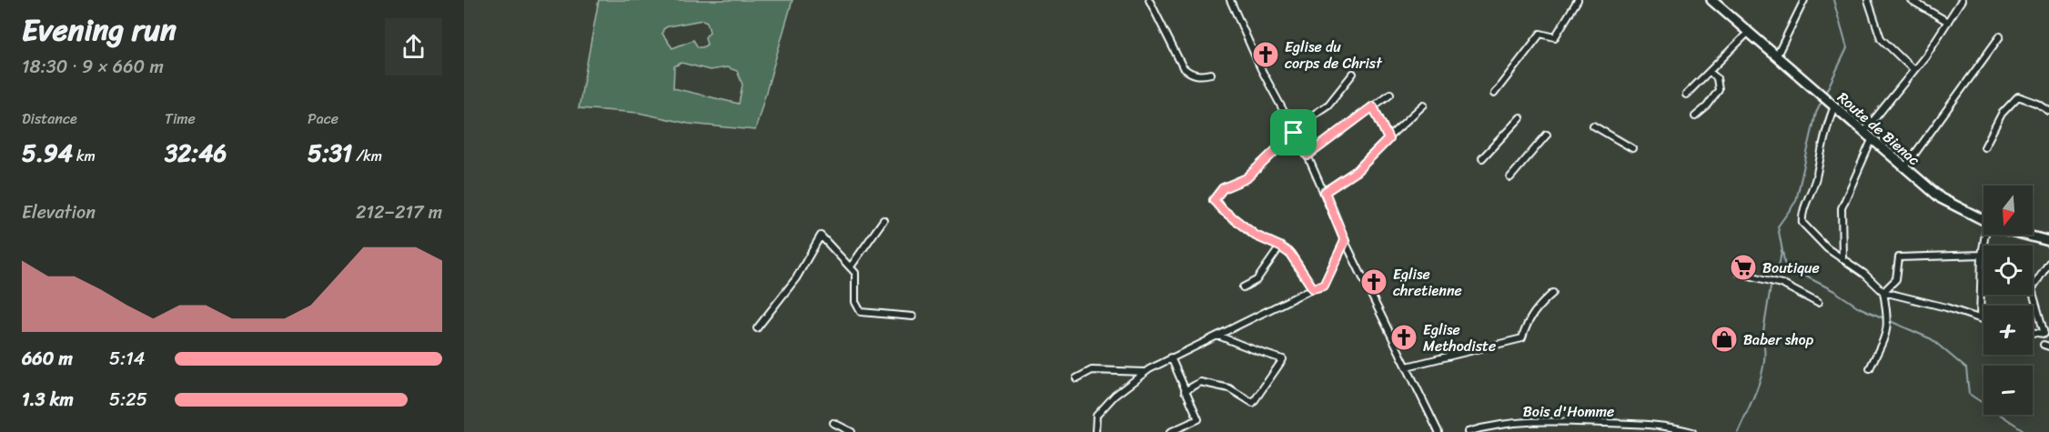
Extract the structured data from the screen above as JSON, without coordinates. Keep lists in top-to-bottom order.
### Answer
{
  "streets": {
    "main road": ["Route de Bienac"],
    "street": ["Bois d'Homme"]
  },
  "places": {
    "church": ["Eglise du corps de Christ", "Eglise chretienne", "Eglise Methodiste"],
    "supermarket": ["Boutique"],
    "shop": ["Baber shop"]
  },
  "north": "bottom",
  "page": {
    "heading": ["Evening run", "18:30 · 9 × 660 m"],
    "stats": [
      ["Distance", "5.94 km"],
      ["Time", "32:46"],
      ["Pace", "5:31 /km"]
    ],
    "chart": ["Elevation", "212–217 m"],
    "map_buttons": ["+", "−"],
    "list": [
      {
        "name": "660 m",
        "note": "5:14"
      },
      {
        "name": "1.3 km",
        "note": "5:25"
      }
    ]
  }
}
